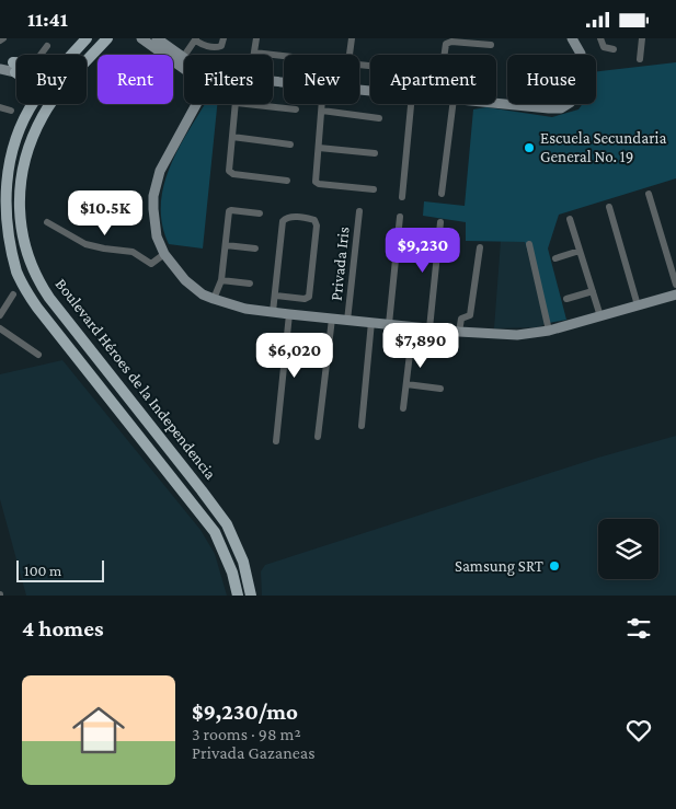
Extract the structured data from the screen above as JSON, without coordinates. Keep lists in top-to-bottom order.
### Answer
{
  "streets": {
    "main road": ["Boulevard Héroes de la Independencia"],
    "street": ["Privada Iris"]
  },
  "places": ["Escuela Secundaria General No. 19", "Samsung SRT"],
  "scale_bar": "100 m",
  "page": {
    "status": "11:41",
    "chip": [
      "Buy",
      "Rent",
      "Filters",
      "New",
      "Apartment",
      "House"
    ],
    "price": [
      "$10.5K",
      "$9,230",
      "$7,890",
      "$6,020"
    ],
    "scale": "100 m",
    "heading": "4 homes",
    "list": [
      {
        "name": "$9,230/mo",
        "note": "3 rooms · 98 m² · Privada Gazaneas"
      }
    ]
  }
}
